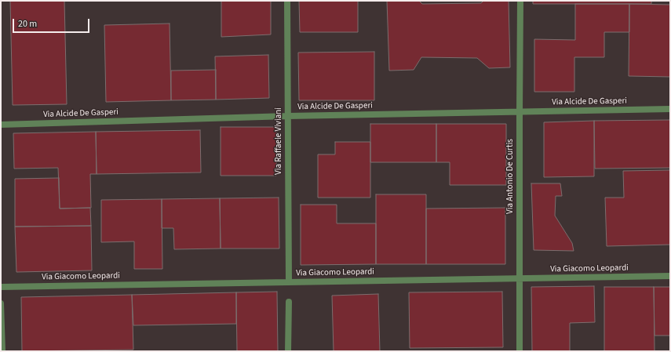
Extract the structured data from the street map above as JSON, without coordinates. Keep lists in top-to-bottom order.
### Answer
{
  "streets": {
    "street": [
      "Via Alcide De Gasperi",
      "Via Raffaele Viviani",
      "Via Antonio De Curtis",
      "Via Giacomo Leopardi"
    ]
  },
  "crossings": [
    ["Via Alcide De Gasperi", "Via Raffaele Viviani"],
    ["Via Alcide De Gasperi", "Via Antonio De Curtis"],
    ["Via Raffaele Viviani", "Via Giacomo Leopardi"],
    ["Via Antonio De Curtis", "Via Giacomo Leopardi"]
  ],
  "scale_bar": "20 m"
}
